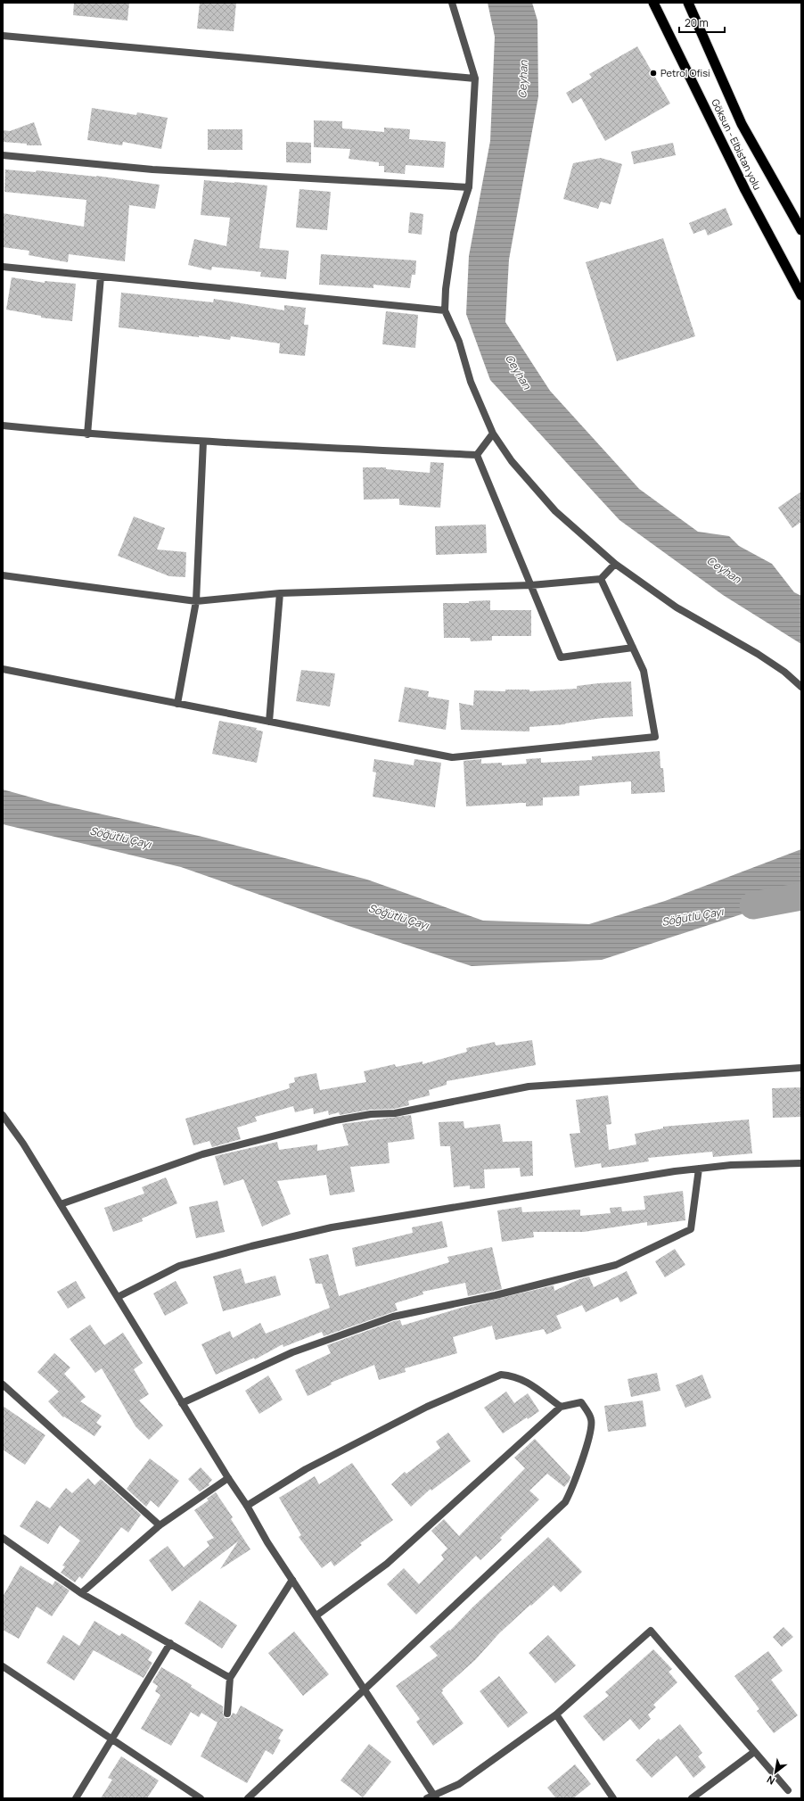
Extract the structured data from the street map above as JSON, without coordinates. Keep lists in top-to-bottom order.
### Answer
{
  "streets": {
    "highway": ["Göksun - Elbistan yolu"]
  },
  "water": ["Ceyhan", "Söğütlü Çayı"],
  "places": ["Petrol Ofisi"],
  "scale_bar": "20 m",
  "north": "bottom left"
}
